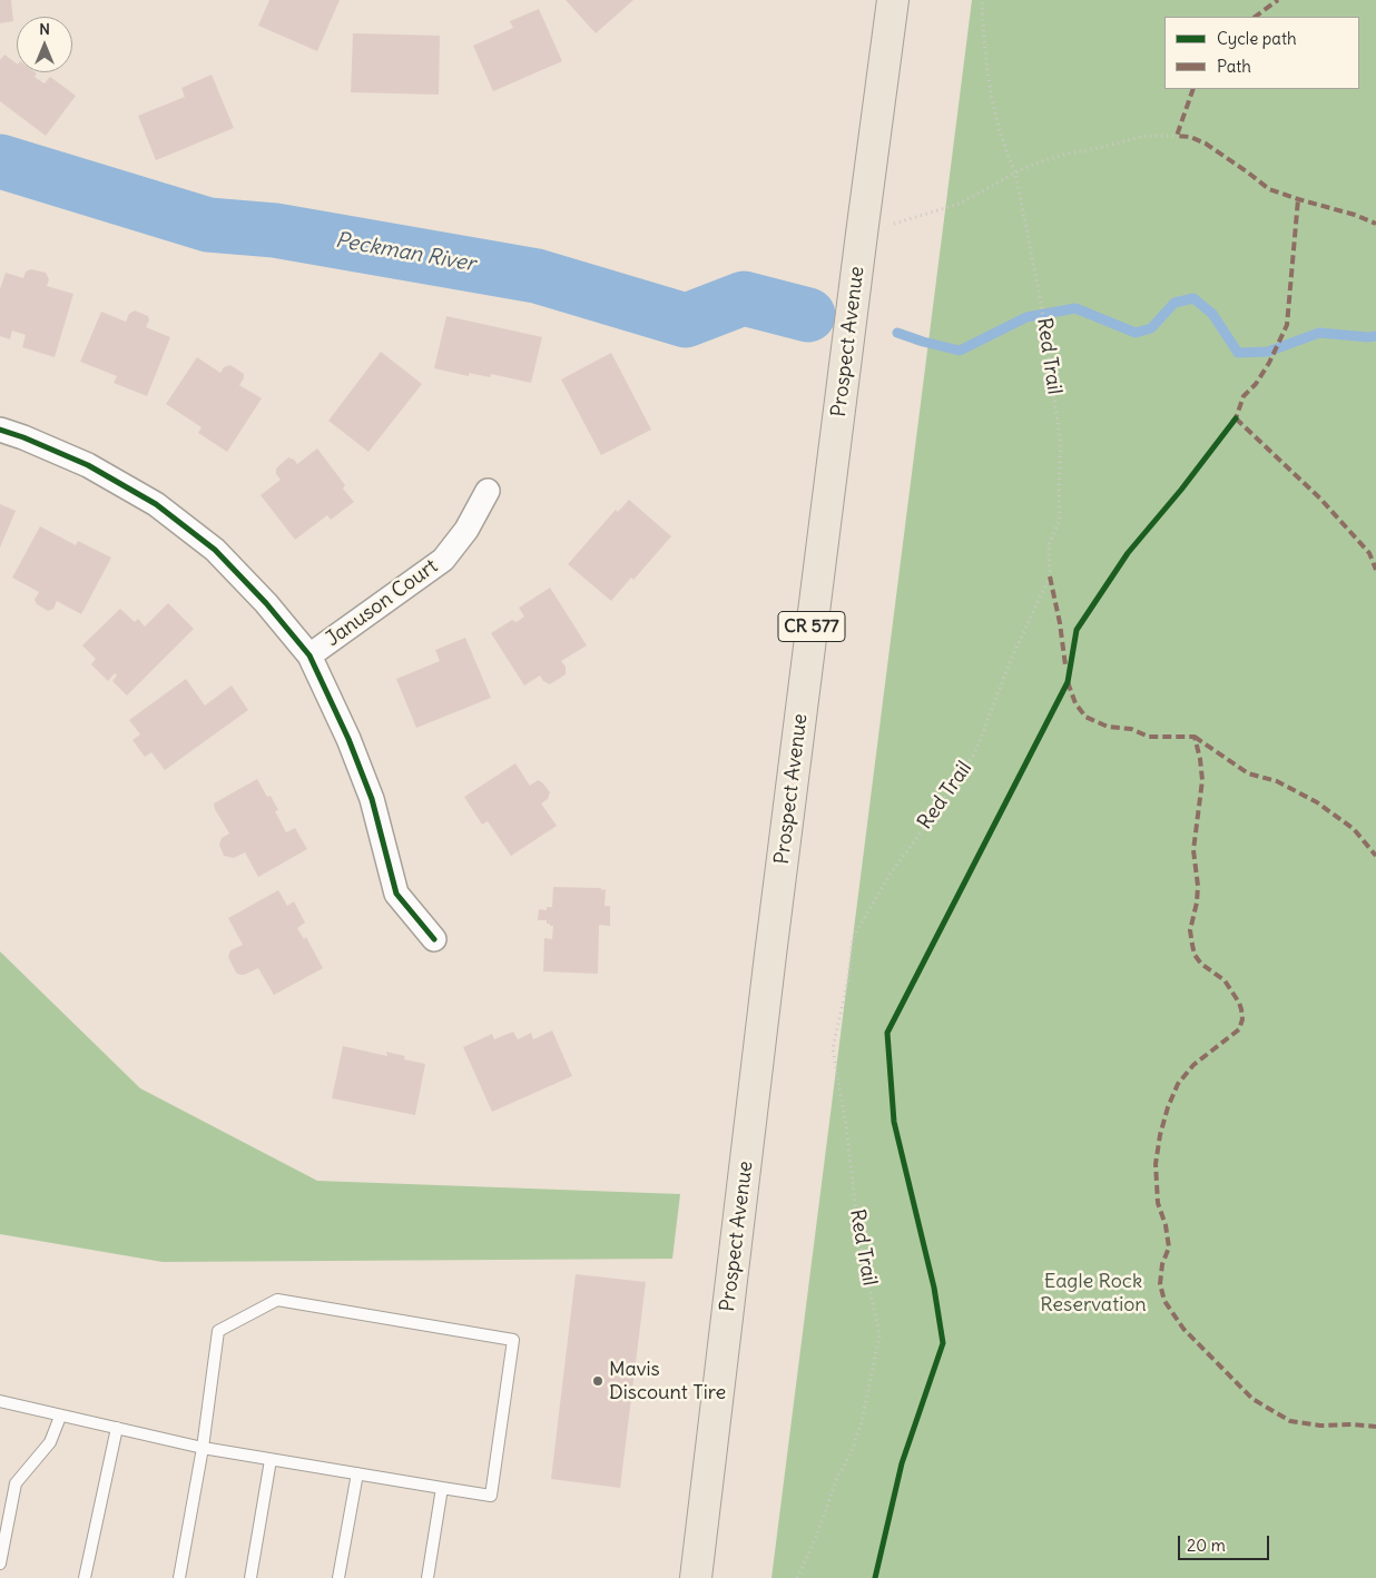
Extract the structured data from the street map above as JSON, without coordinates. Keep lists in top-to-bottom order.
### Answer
{
  "streets": {
    "main road": ["Prospect Avenue", "CR 577"],
    "street": ["Januson Court"],
    "path": ["Red Trail"]
  },
  "water": ["Peckman River"],
  "parks": ["Eagle Rock Reservation"],
  "places": ["Mavis Discount Tire"],
  "legend": ["Cycle path", "Path"],
  "scale_bar": "20 m",
  "north": "top"
}
